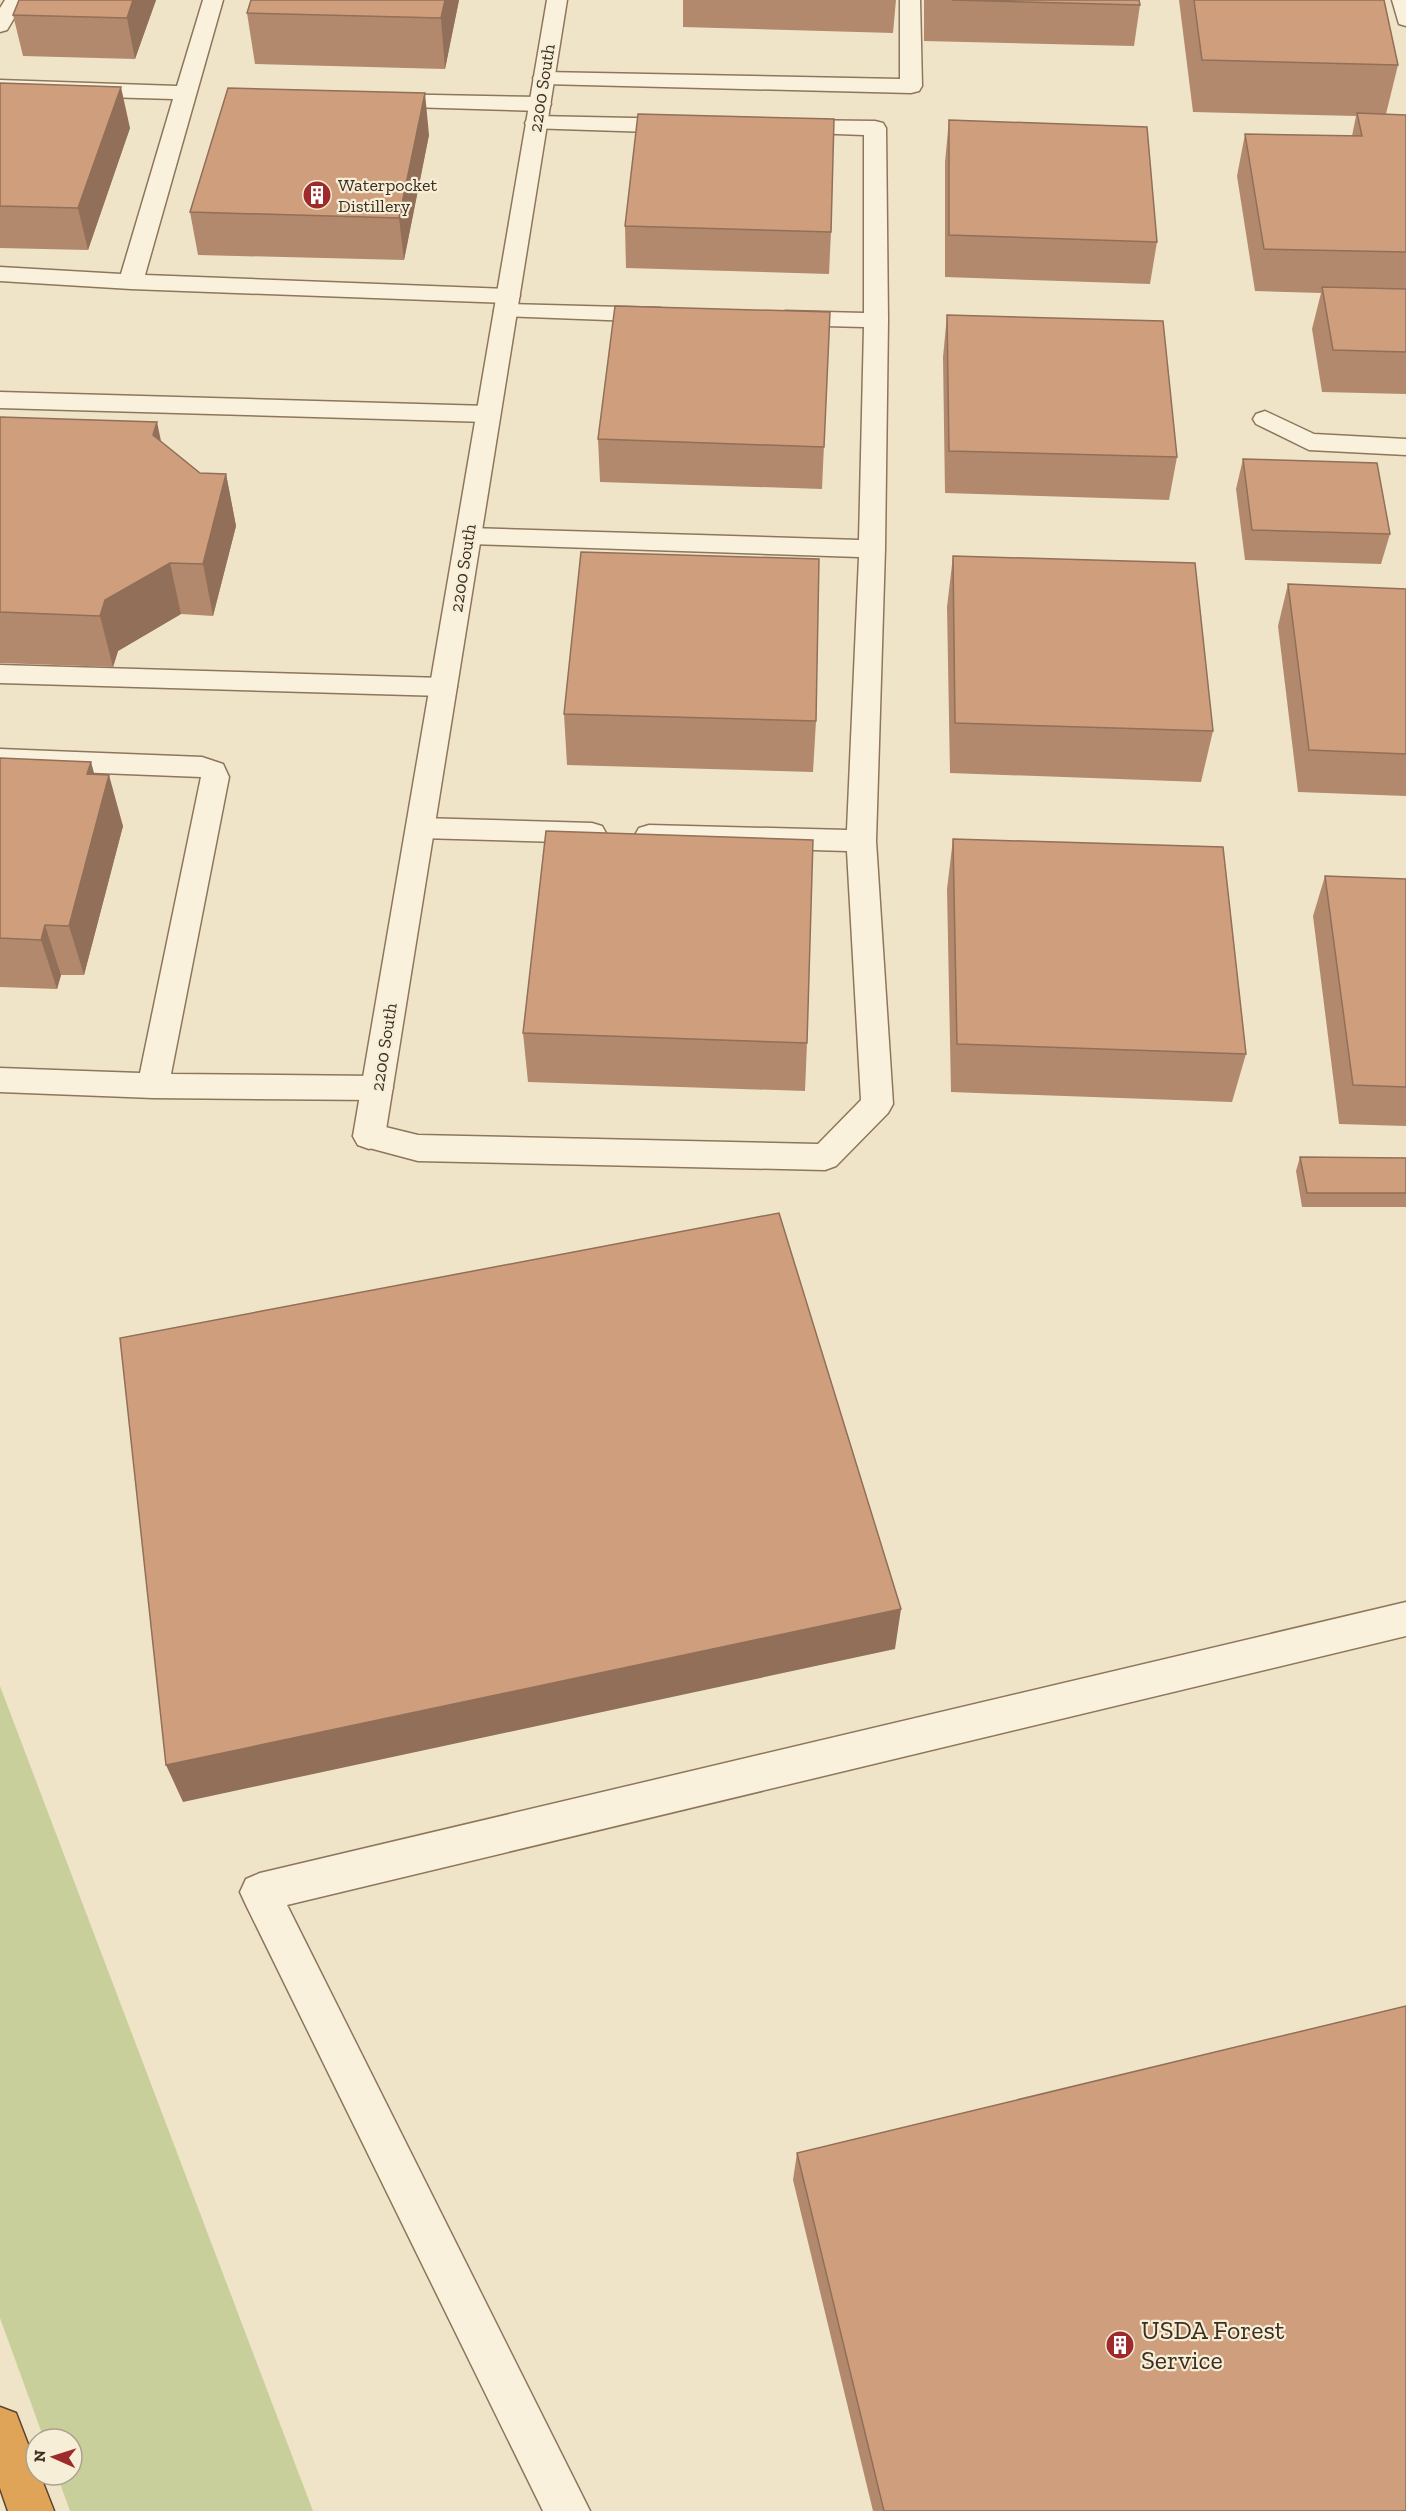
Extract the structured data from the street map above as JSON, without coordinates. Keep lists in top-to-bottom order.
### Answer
{
  "streets": {
    "street": ["2200 South"]
  },
  "places": {
    "building": ["Waterpocket Distillery", "USDA Forest Service"]
  },
  "north": "left"
}
